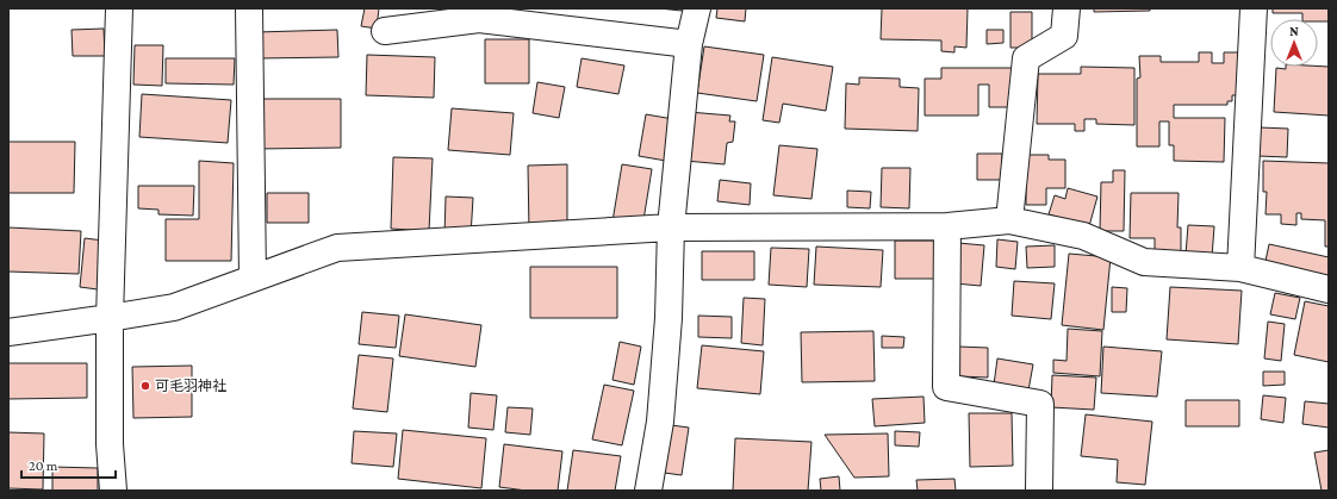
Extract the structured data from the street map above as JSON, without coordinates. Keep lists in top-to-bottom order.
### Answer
{
  "places": ["可毛羽神社"],
  "scale_bar": "20 m",
  "north": "top"
}
